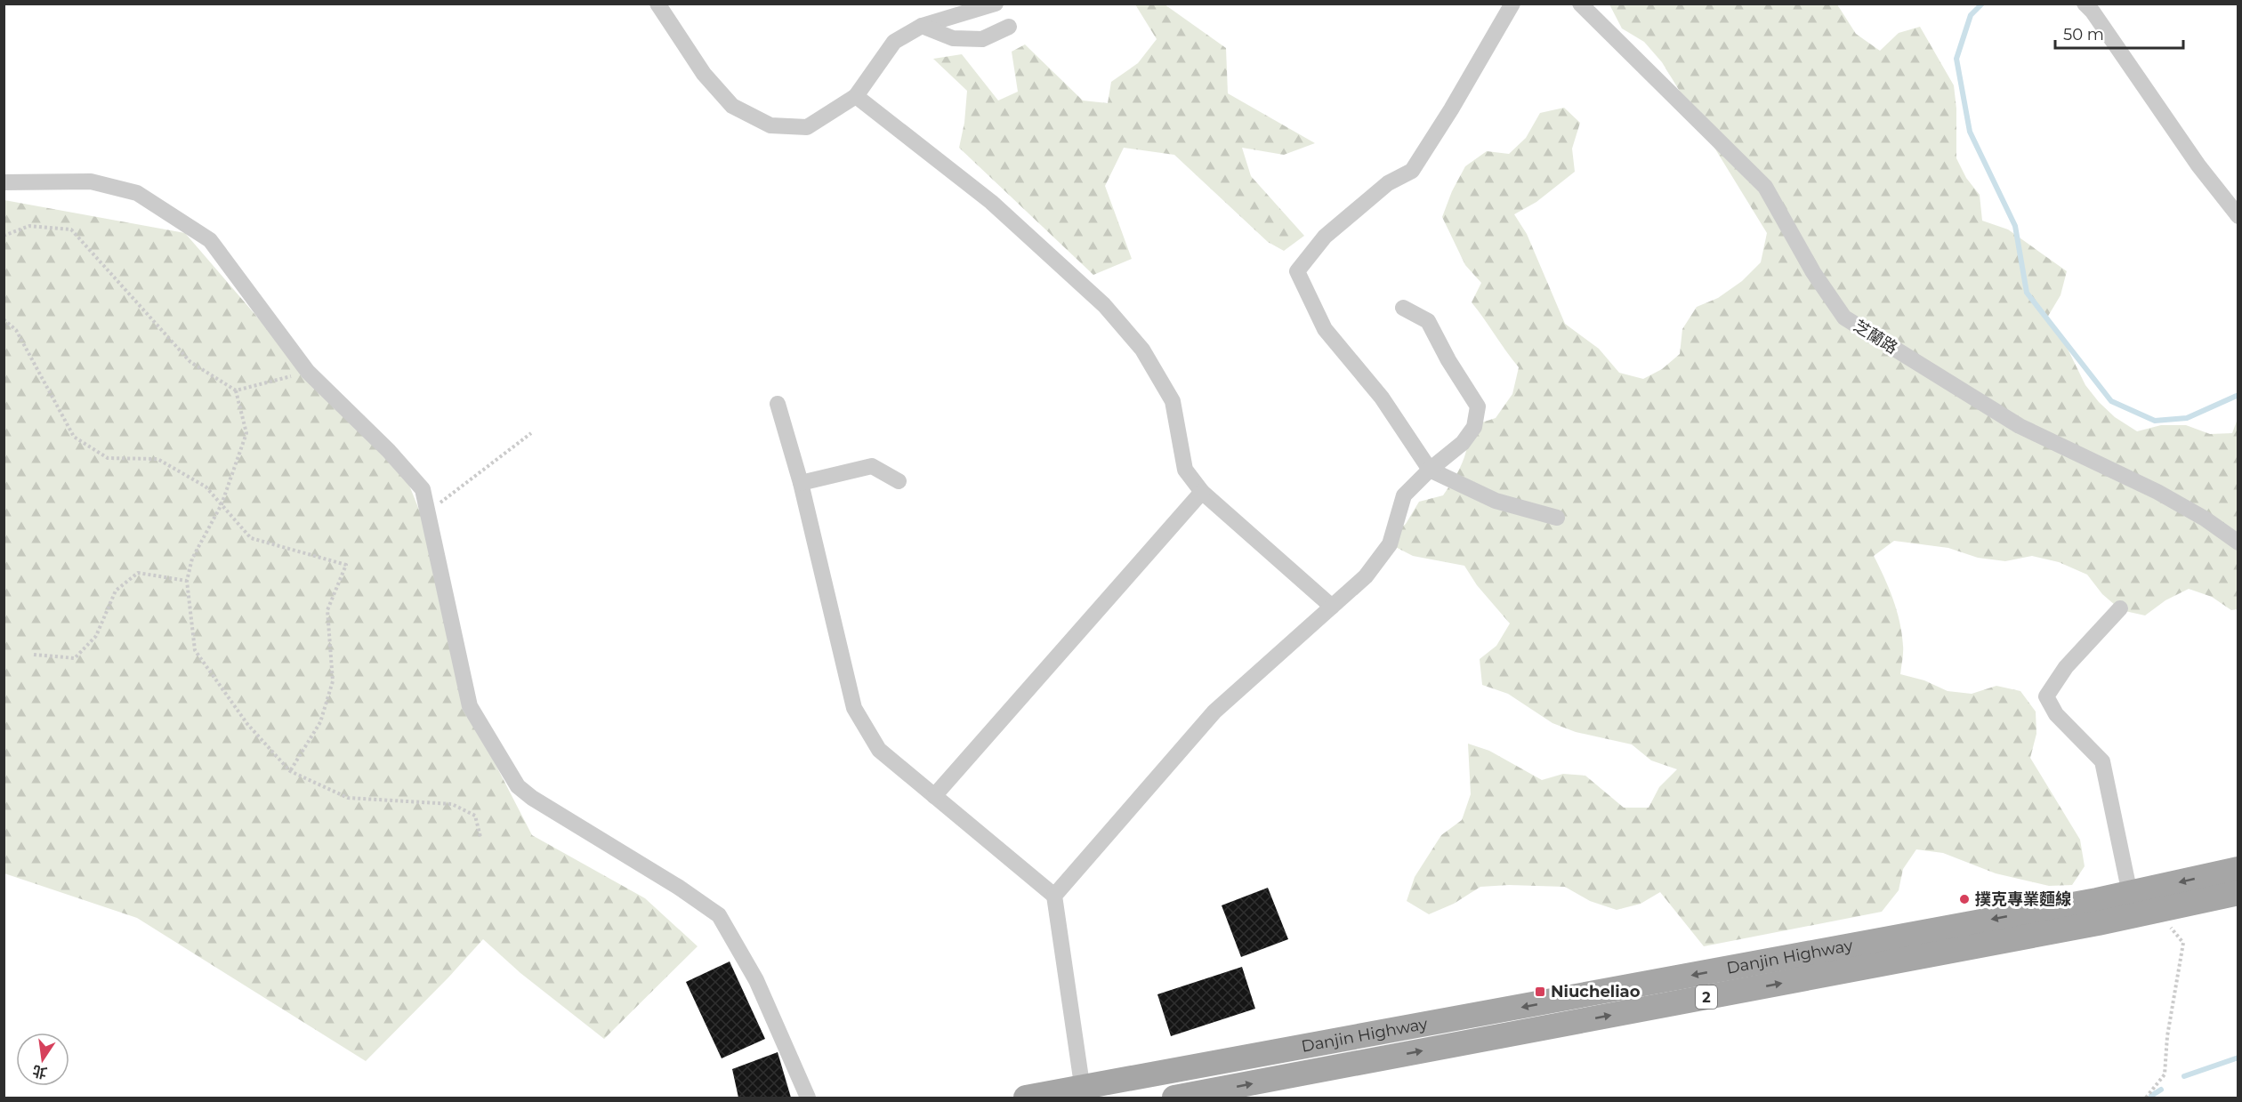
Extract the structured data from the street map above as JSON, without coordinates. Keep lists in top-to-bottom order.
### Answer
{
  "streets": {
    "main road": ["Danjin Highway", "2"],
    "street": ["芝蘭路"]
  },
  "places": {
    "other": ["撲克專業麵線"],
    "transit": ["Niucheliao"]
  },
  "scale_bar": "50 m",
  "north": "bottom"
}
